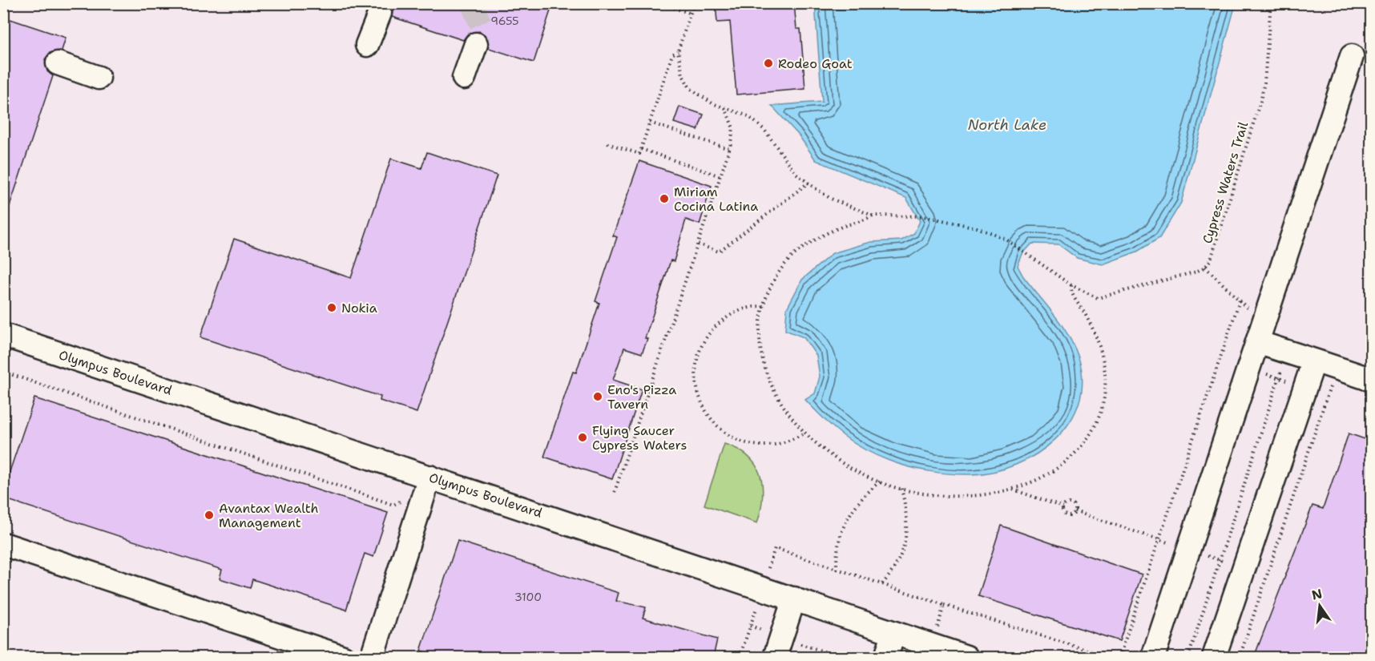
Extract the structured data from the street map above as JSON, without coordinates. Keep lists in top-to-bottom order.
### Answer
{
  "streets": {
    "street": ["Olympus Boulevard"],
    "path": ["Cypress Waters Trail"]
  },
  "water": ["North Lake"],
  "places": [
    "Rodeo Goat",
    "Miriam Cocina Latina",
    "Nokia",
    "Eno's Pizza Tavern",
    "Flying Saucer Cypress Waters",
    "Avantax Wealth Management"
  ],
  "house_numbers": ["9655", "3100"],
  "north": "top"
}
